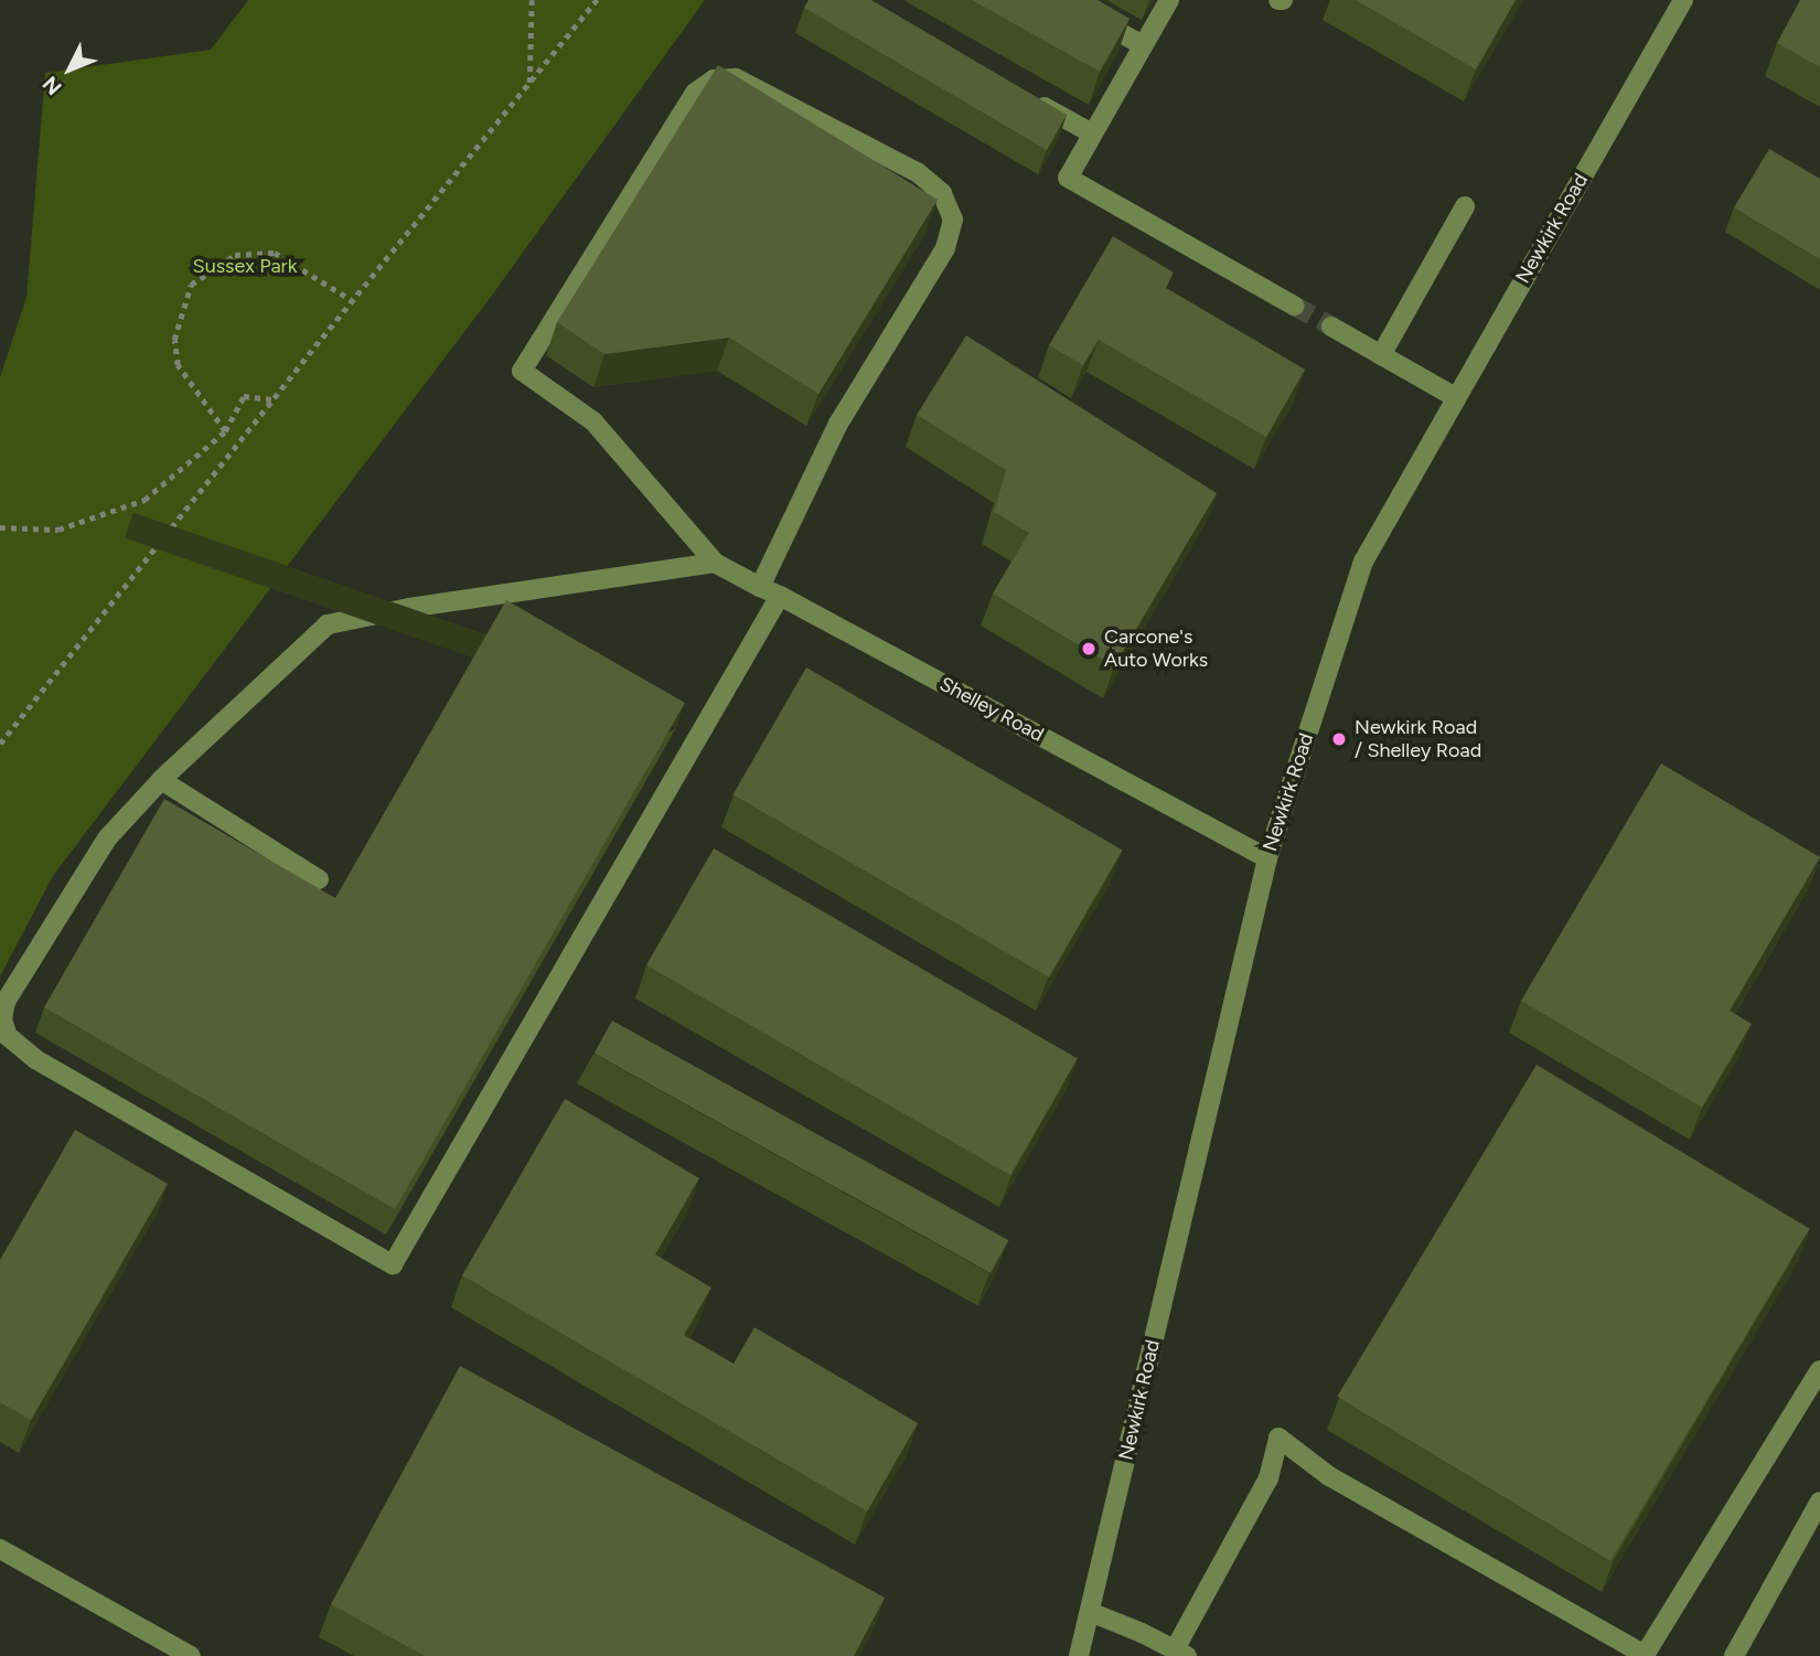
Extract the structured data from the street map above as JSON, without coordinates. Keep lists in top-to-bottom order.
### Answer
{
  "streets": {
    "street": ["Newkirk Road", "Shelley Road"]
  },
  "crossings": [
    ["Newkirk Road", "Shelley Road"]
  ],
  "parks": ["Sussex Park"],
  "places": ["Carcone's Auto Works", "Newkirk Road / Shelley Road"],
  "north": "bottom left"
}
